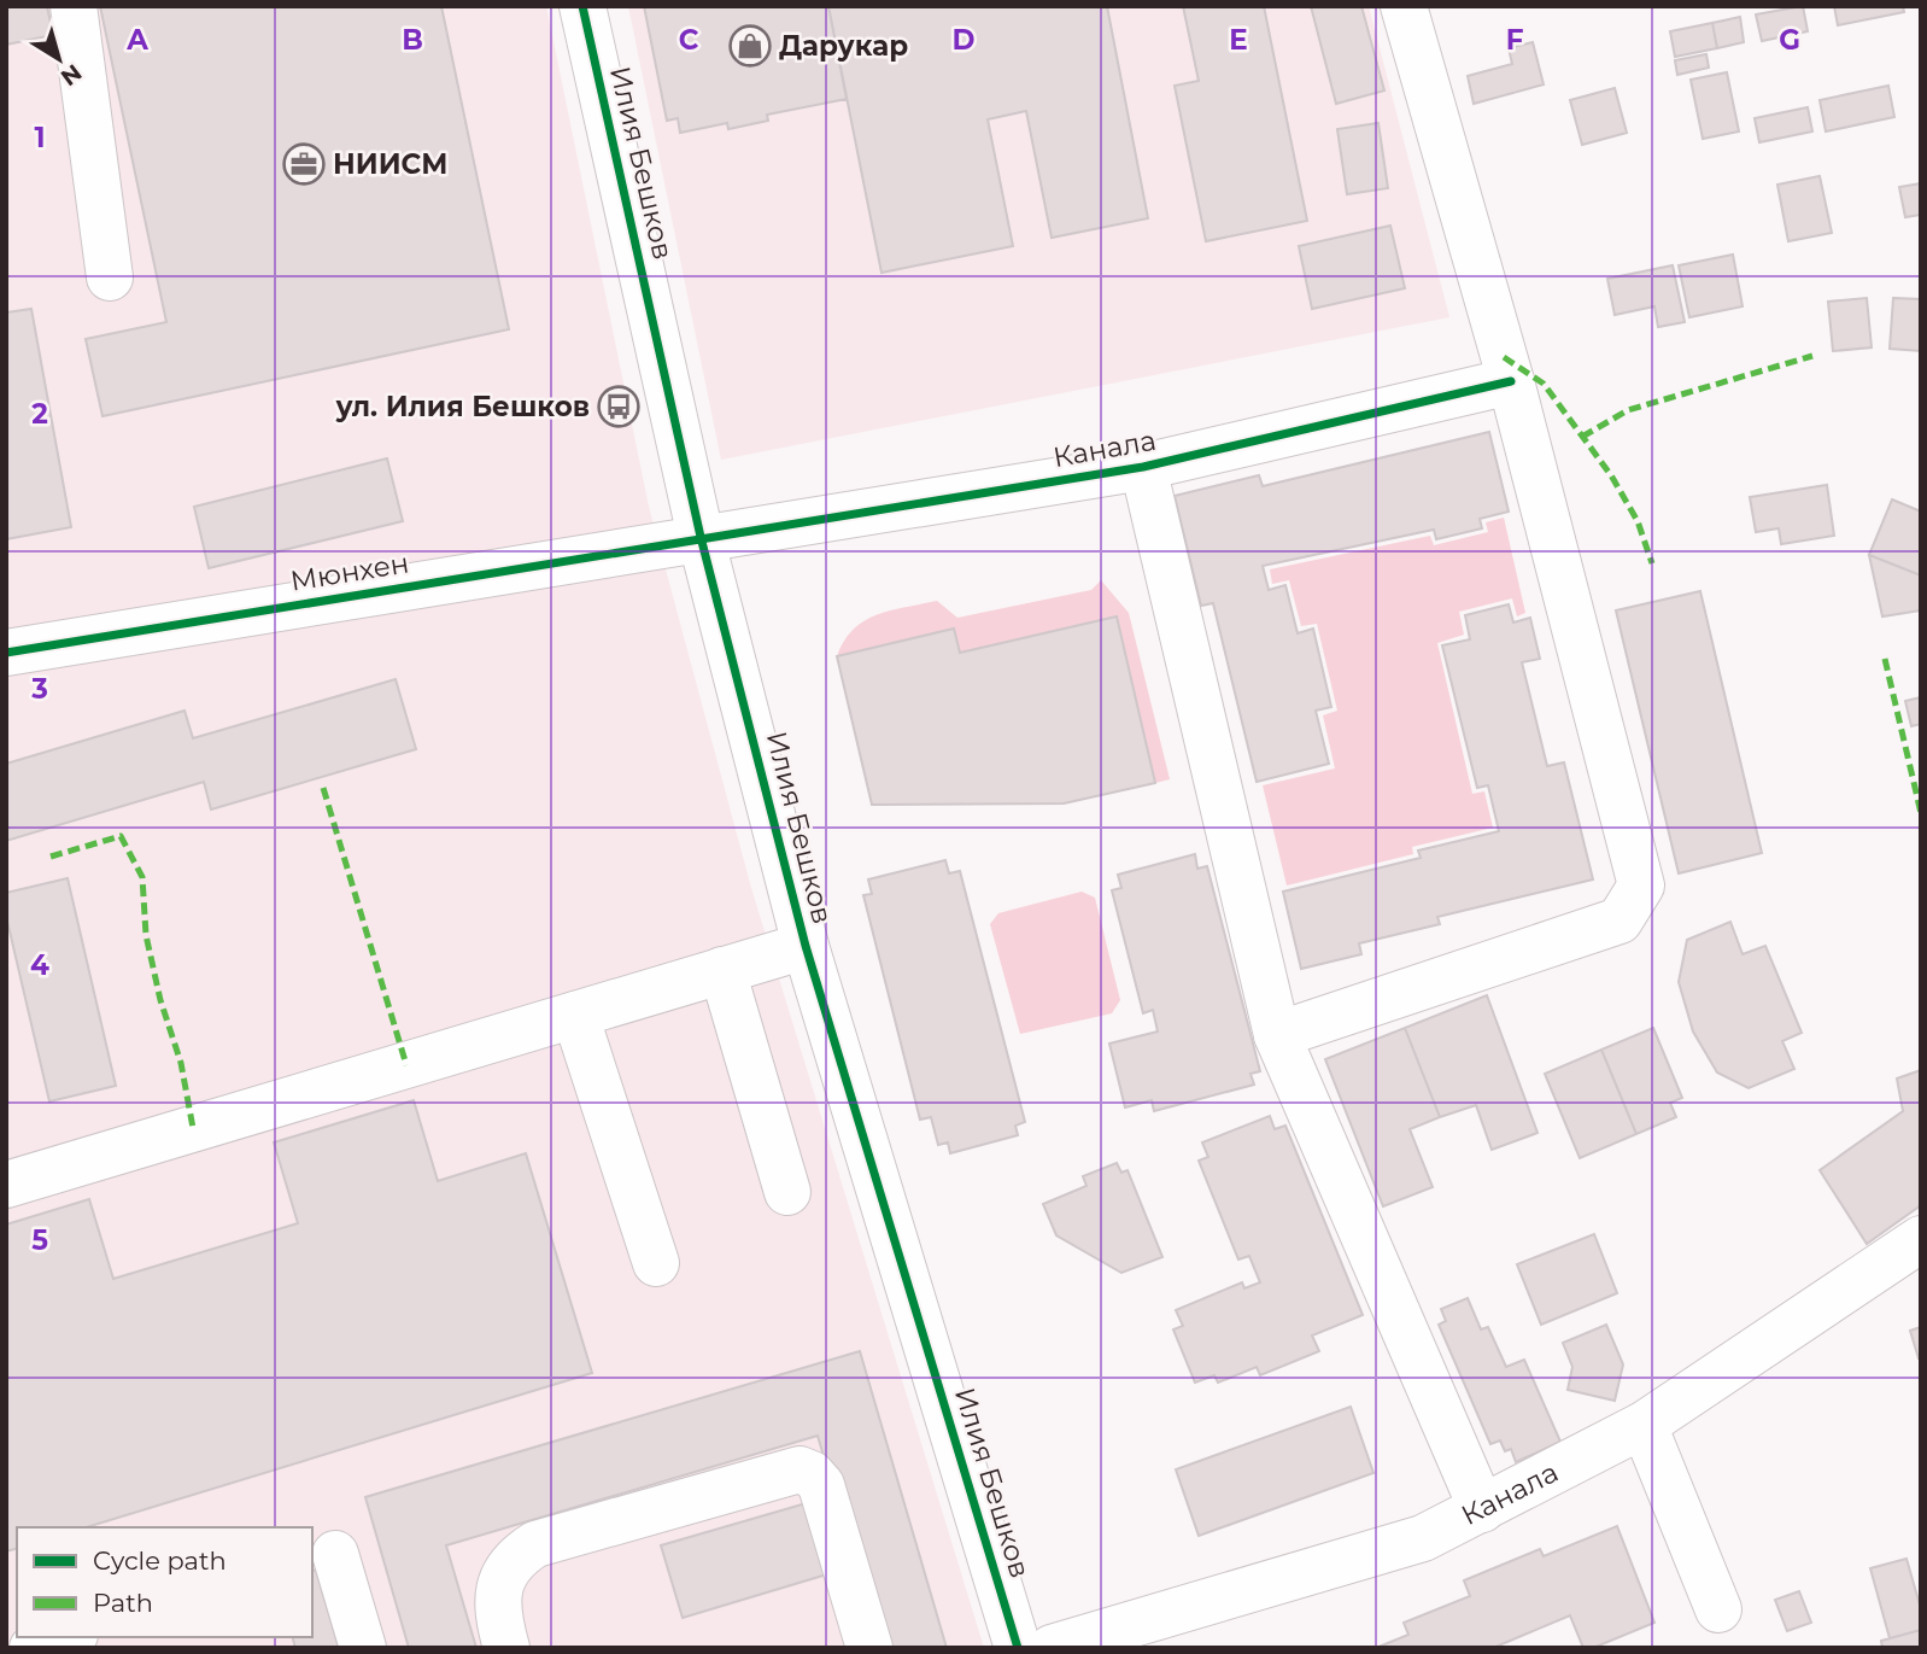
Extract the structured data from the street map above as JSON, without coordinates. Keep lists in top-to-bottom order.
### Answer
{
  "streets": {
    "street": ["Илия Бешков", "Канала", "Мюнхен"]
  },
  "crossings": [
    ["Илия Бешков", "Канала"],
    ["Илия Бешков", "Мюнхен"],
    ["Канала", "Мюнхен"]
  ],
  "places": {
    "shop": ["Дарукар"],
    "office": ["НИИСМ"],
    "bus stop": ["ул. Илия Бешков"]
  },
  "legend": ["Cycle path", "Path"],
  "north": "bottom right",
  "grid": {
    "columns": [
      "A",
      "B",
      "C",
      "D",
      "E",
      "F",
      "G"
    ],
    "rows": [
      "1",
      "2",
      "3",
      "4",
      "5"
    ]
  }
}
